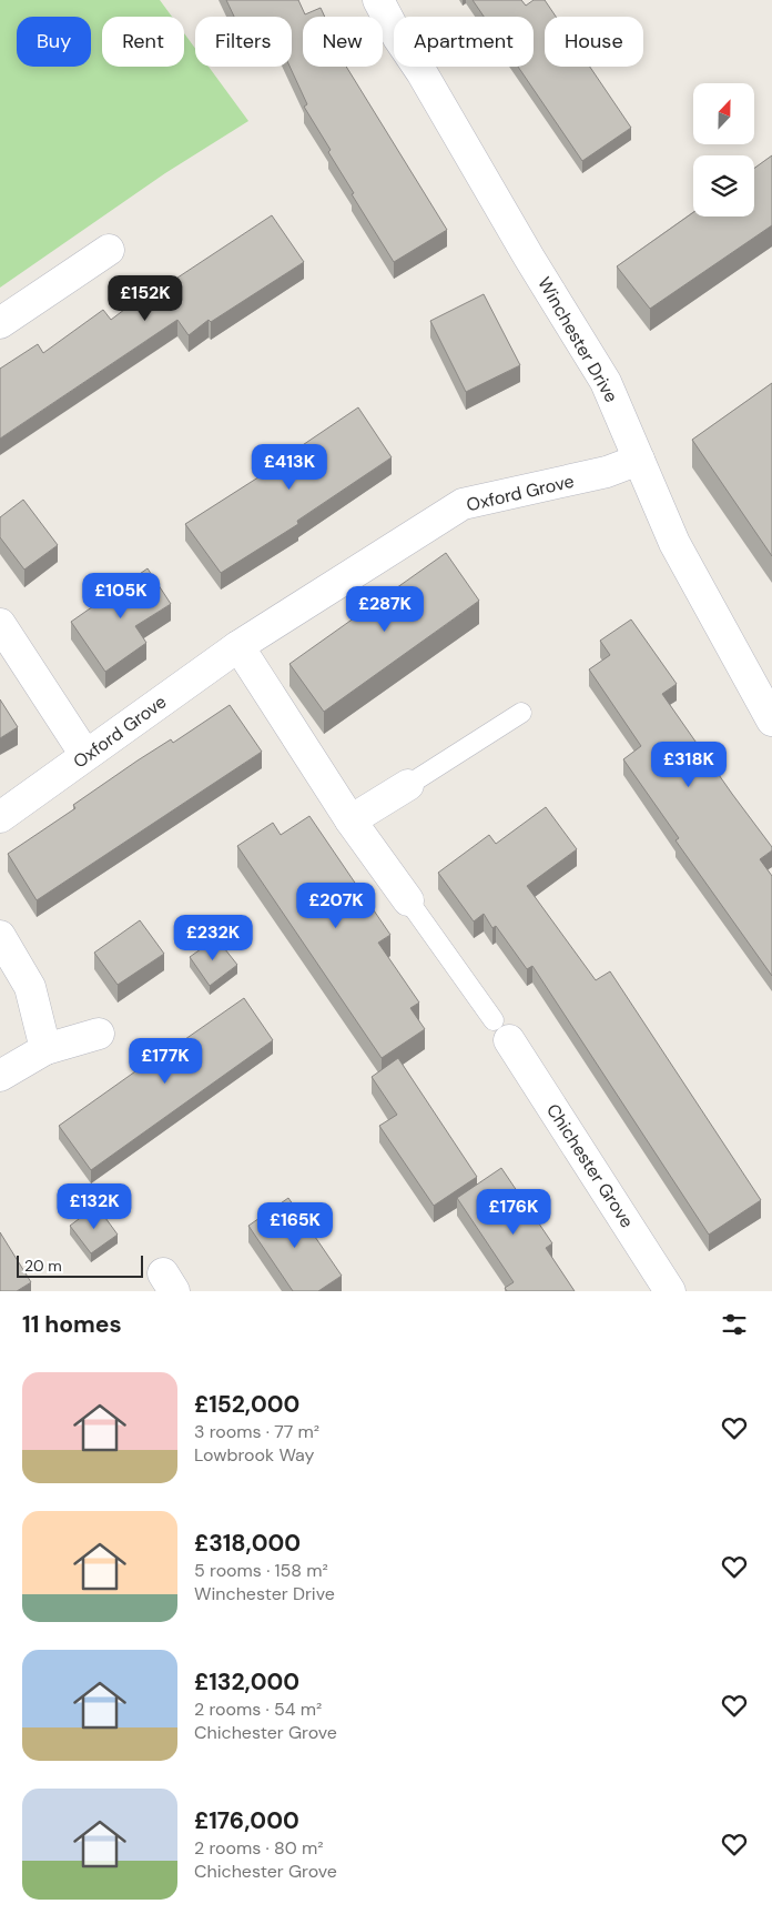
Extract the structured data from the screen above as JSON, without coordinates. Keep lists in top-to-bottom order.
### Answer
{
  "streets": {
    "street": ["Winchester Drive", "Oxford Grove", "Chichester Grove"]
  },
  "crossings": [
    ["Winchester Drive", "Oxford Grove"]
  ],
  "scale_bar": "20 m",
  "north": "top",
  "page": {
    "chip": [
      "Buy",
      "Rent",
      "Filters",
      "New",
      "Apartment",
      "House"
    ],
    "price": [
      "£152K",
      "£413K",
      "£105K",
      "£287K",
      "£318K",
      "£207K",
      "£232K",
      "£177K",
      "£132K",
      "£176K",
      "£165K"
    ],
    "scale": "20 m",
    "heading": "11 homes",
    "list": [
      {
        "name": "£152,000",
        "note": "3 rooms · 77 m² · Lowbrook Way"
      },
      {
        "name": "£318,000",
        "note": "5 rooms · 158 m² · Winchester Drive"
      },
      {
        "name": "£132,000",
        "note": "2 rooms · 54 m² · Chichester Grove"
      },
      {
        "name": "£176,000",
        "note": "2 rooms · 80 m² · Chichester Grove"
      }
    ]
  }
}
